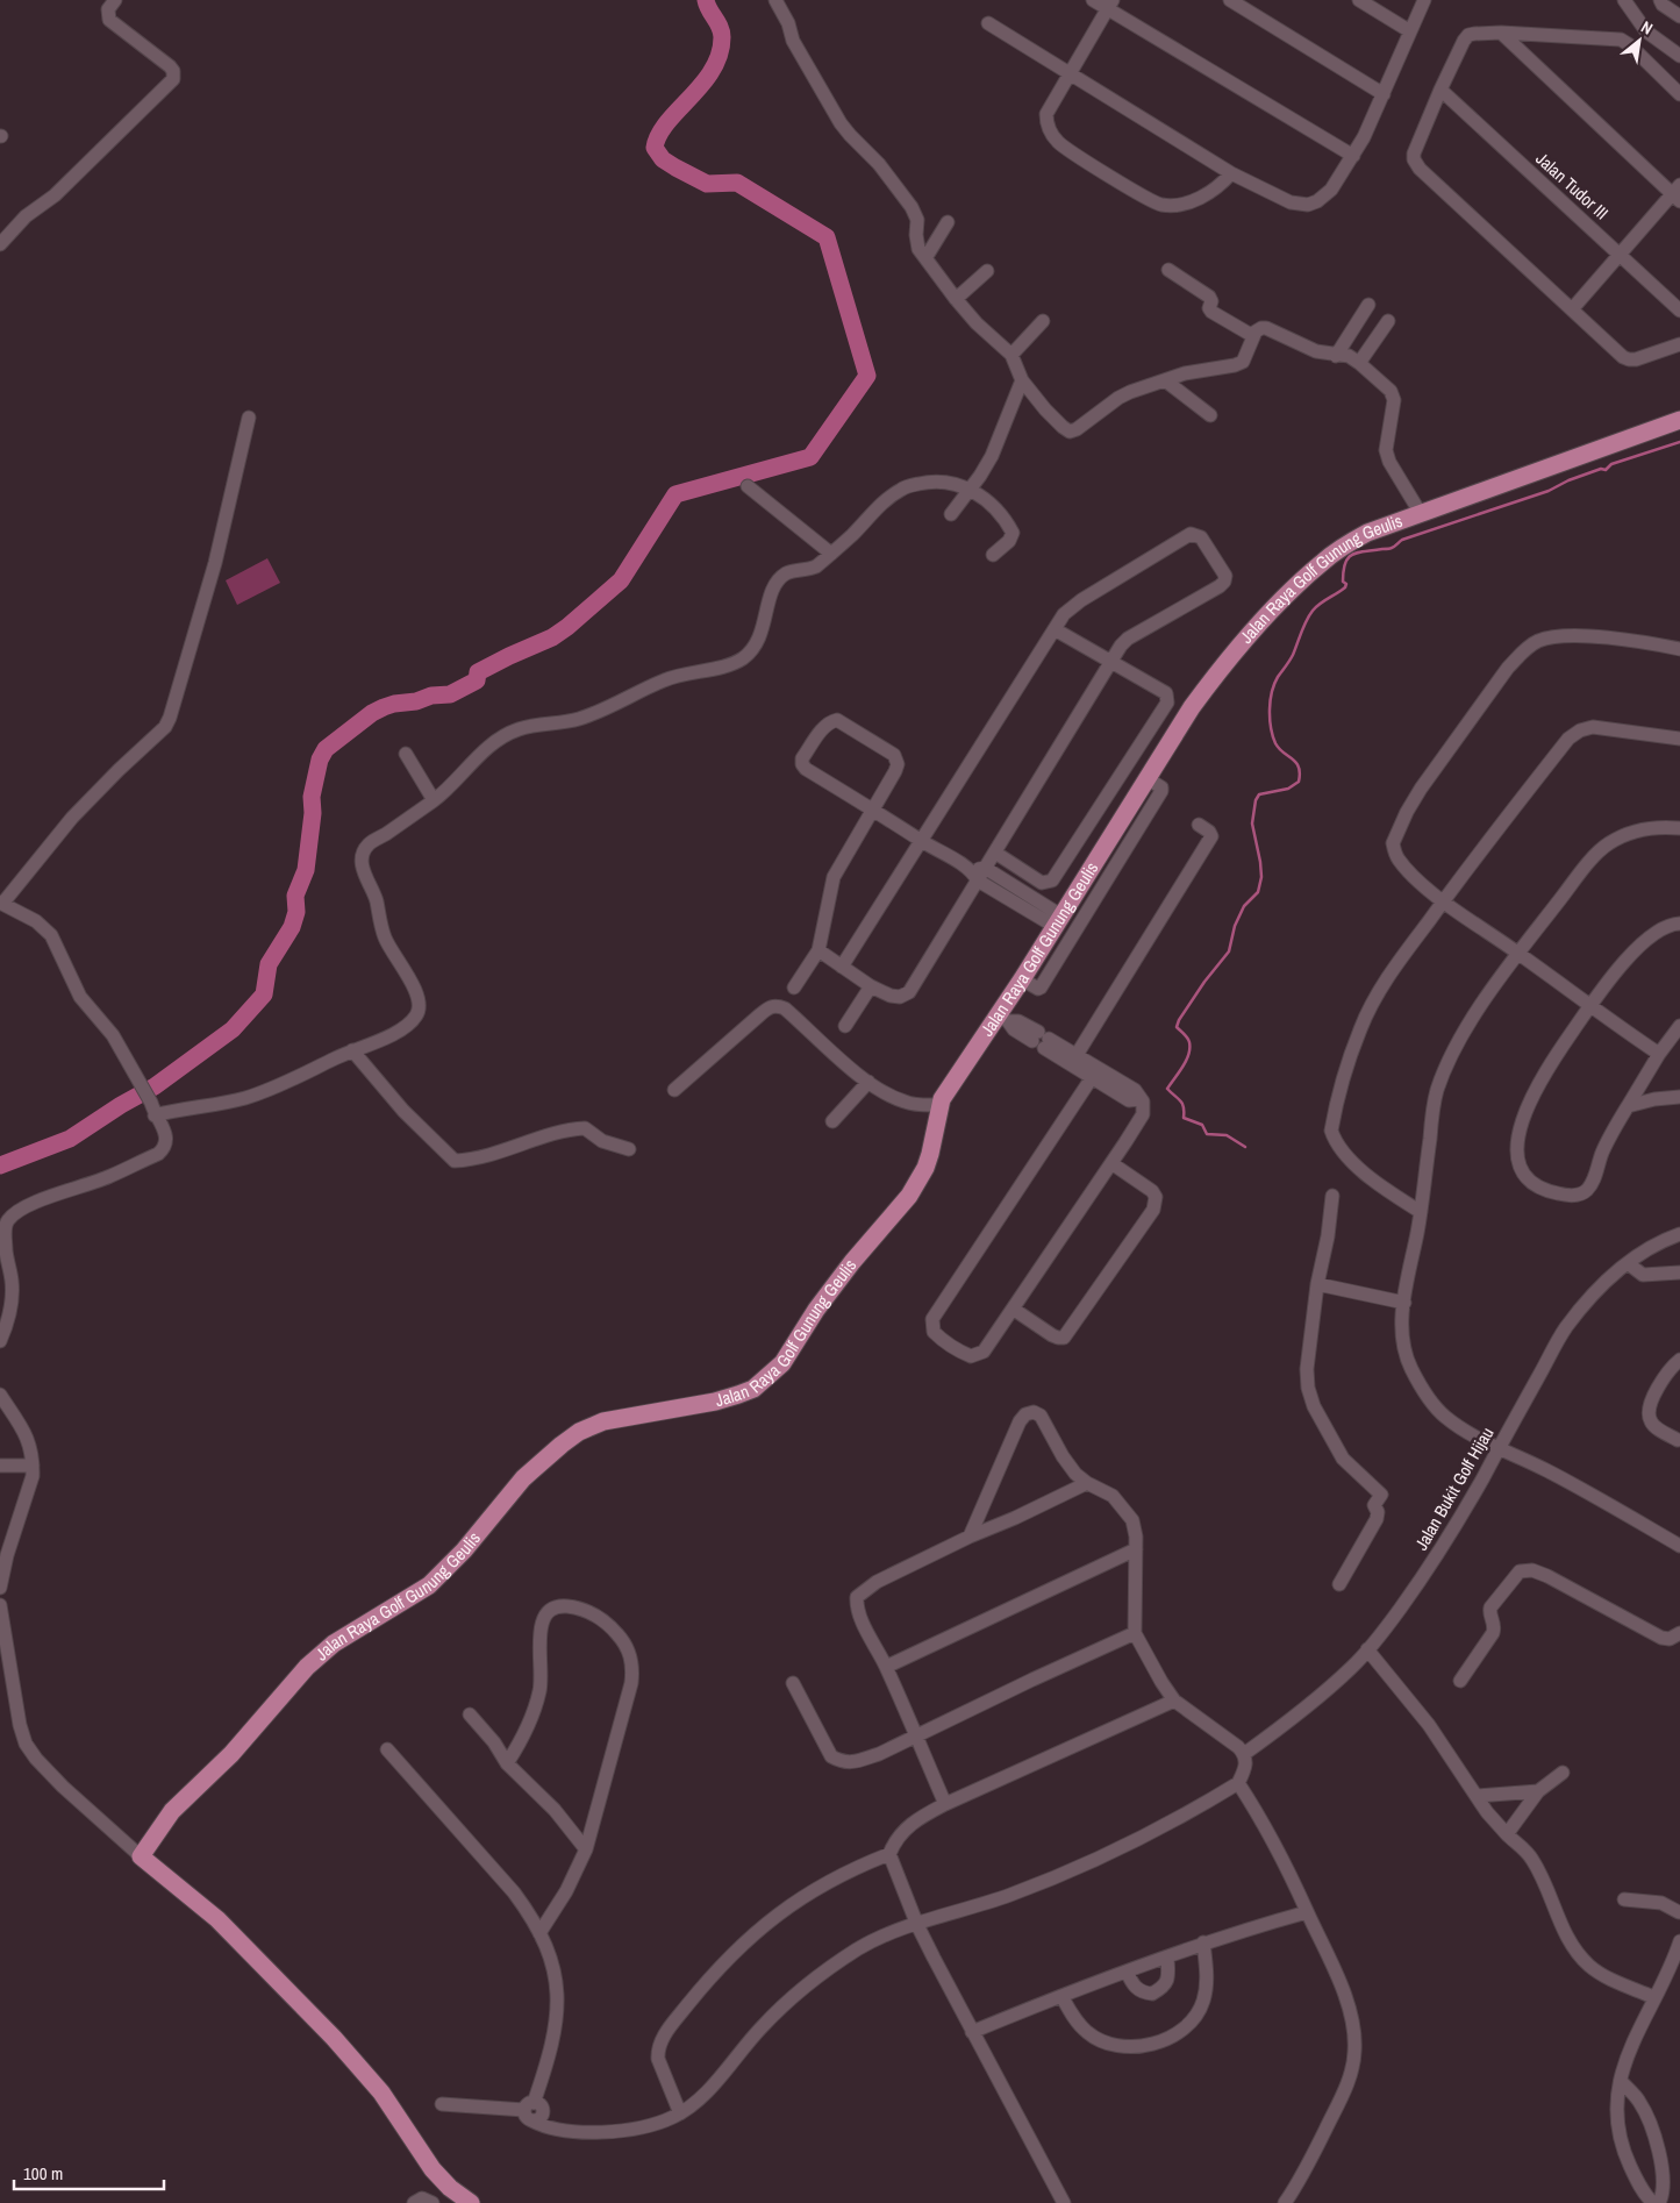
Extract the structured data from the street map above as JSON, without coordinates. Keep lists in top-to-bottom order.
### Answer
{
  "streets": {
    "main road": ["Jalan Raya Golf Gunung Geulis"],
    "street": ["Jalan Tudor III", "Jalan Bukit Golf Hijau"]
  },
  "scale_bar": "100 m",
  "north": "top right"
}
